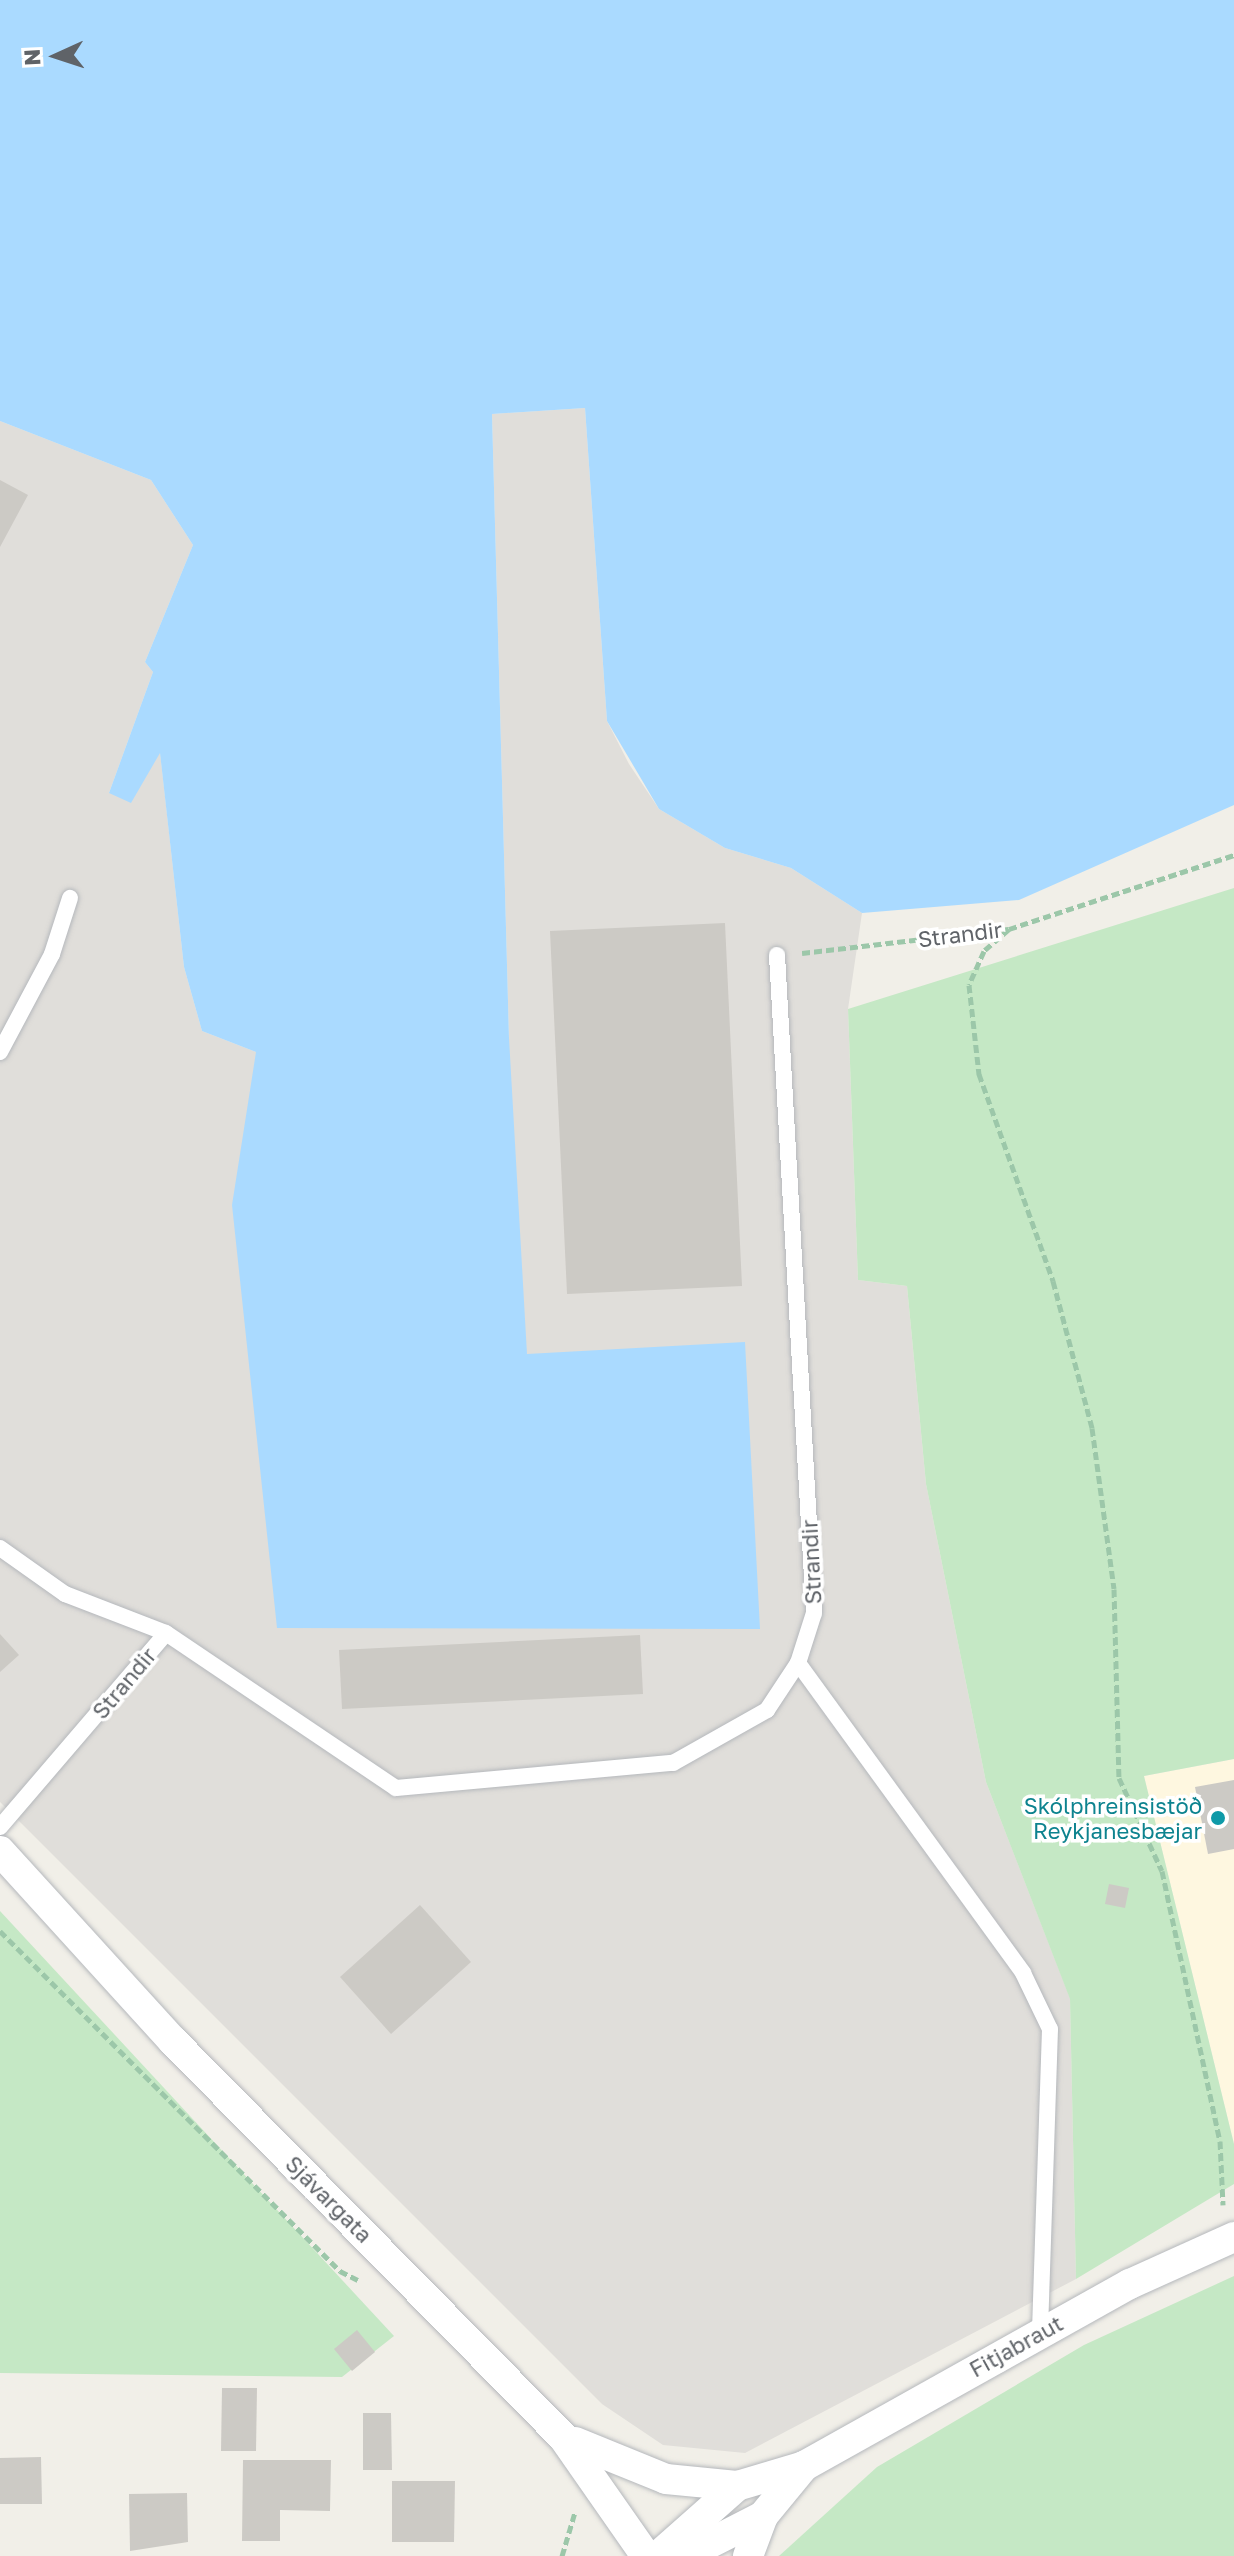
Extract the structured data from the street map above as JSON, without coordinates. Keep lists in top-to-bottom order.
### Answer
{
  "streets": {
    "street": ["Sjávargata", "Fitjabraut"],
    "lane": ["Strandir"]
  },
  "crossings": [
    ["Sjávargata", "Fitjabraut"]
  ],
  "places": ["Skólphreinsistöð Reykjanesbæjar"],
  "north": "left"
}
